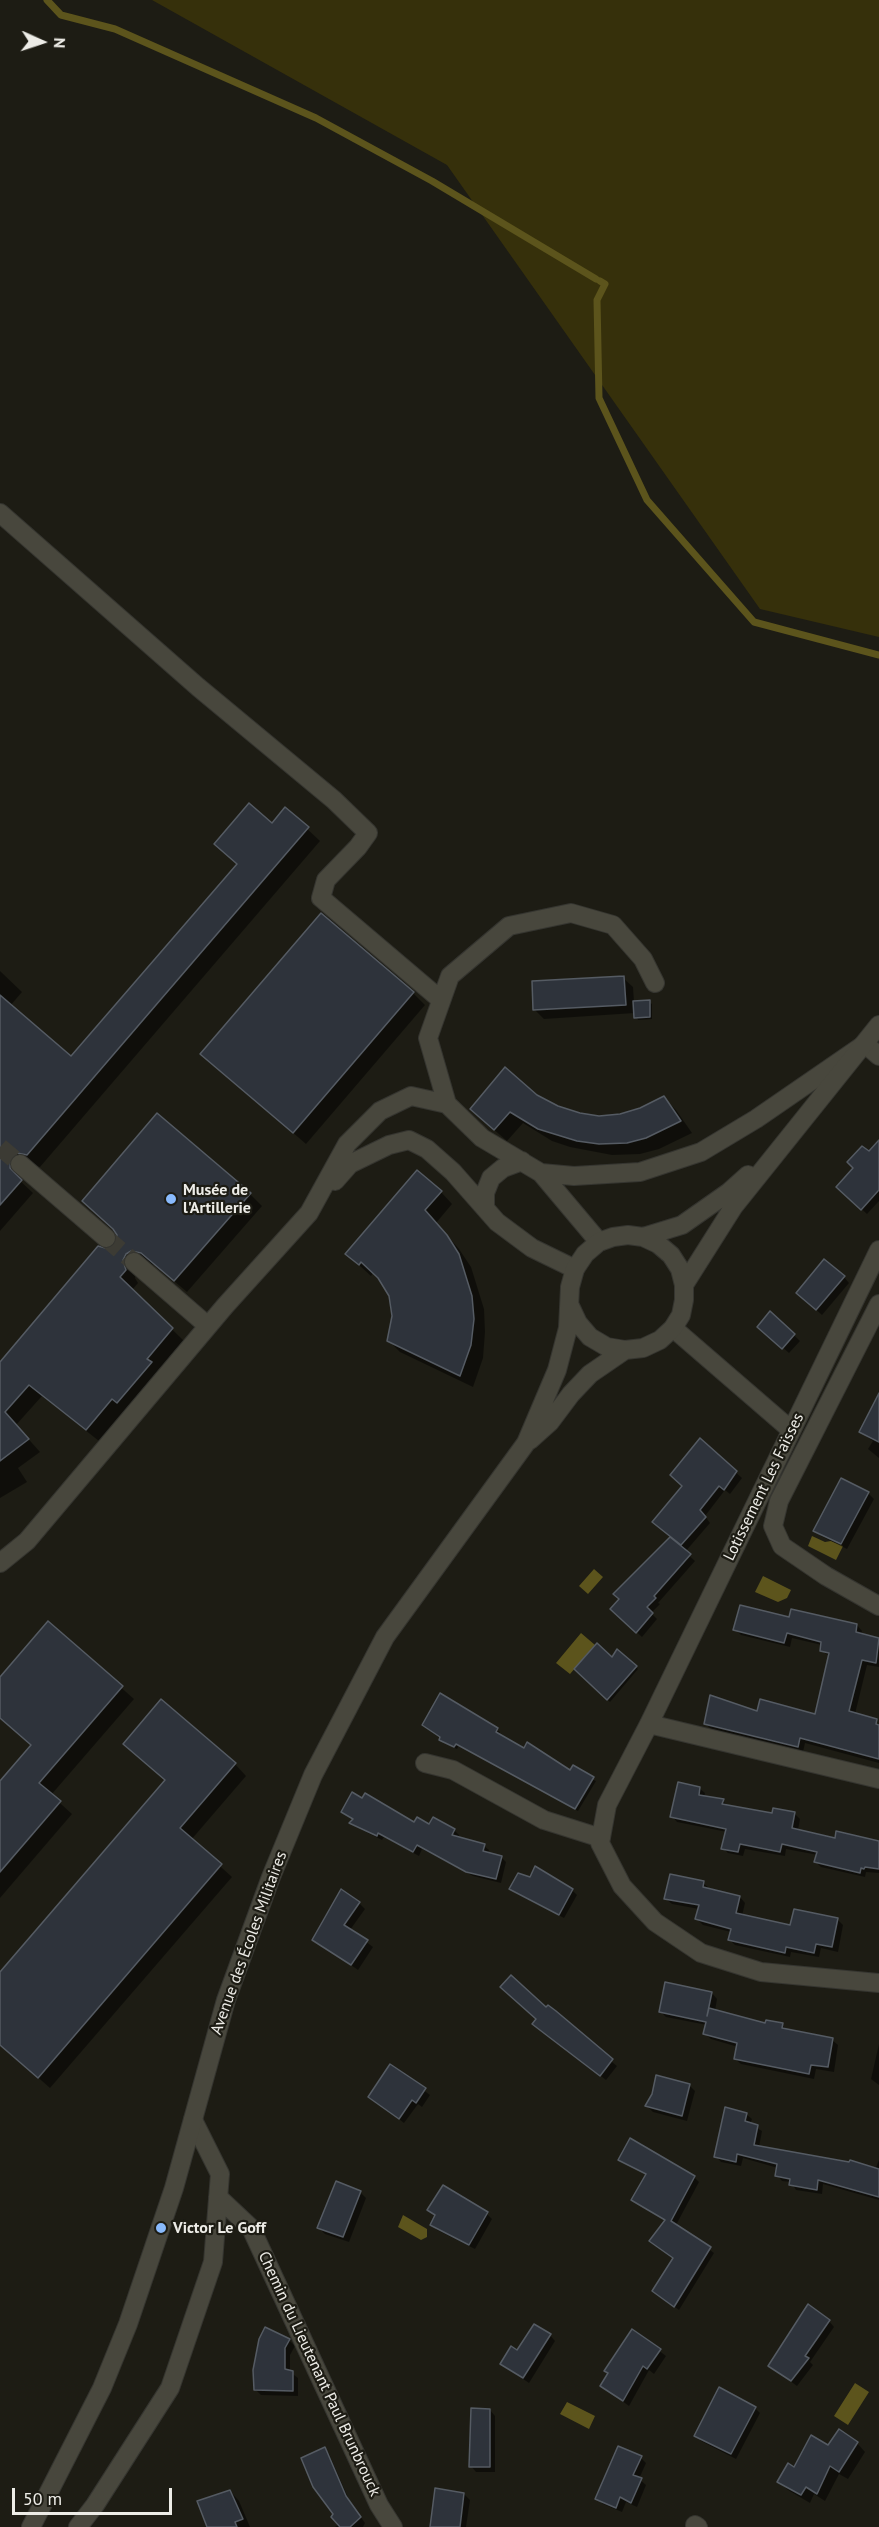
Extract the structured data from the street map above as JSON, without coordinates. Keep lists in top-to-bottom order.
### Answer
{
  "streets": {
    "street": ["Lotissement Les Faïsses", "Avenue des Écoles Militaires", "Chemin du Lieutenant Paul Brunbrouck"]
  },
  "places": ["Musée de l'Artillerie", "Victor Le Goff"],
  "scale_bar": "50 m",
  "north": "right"
}
